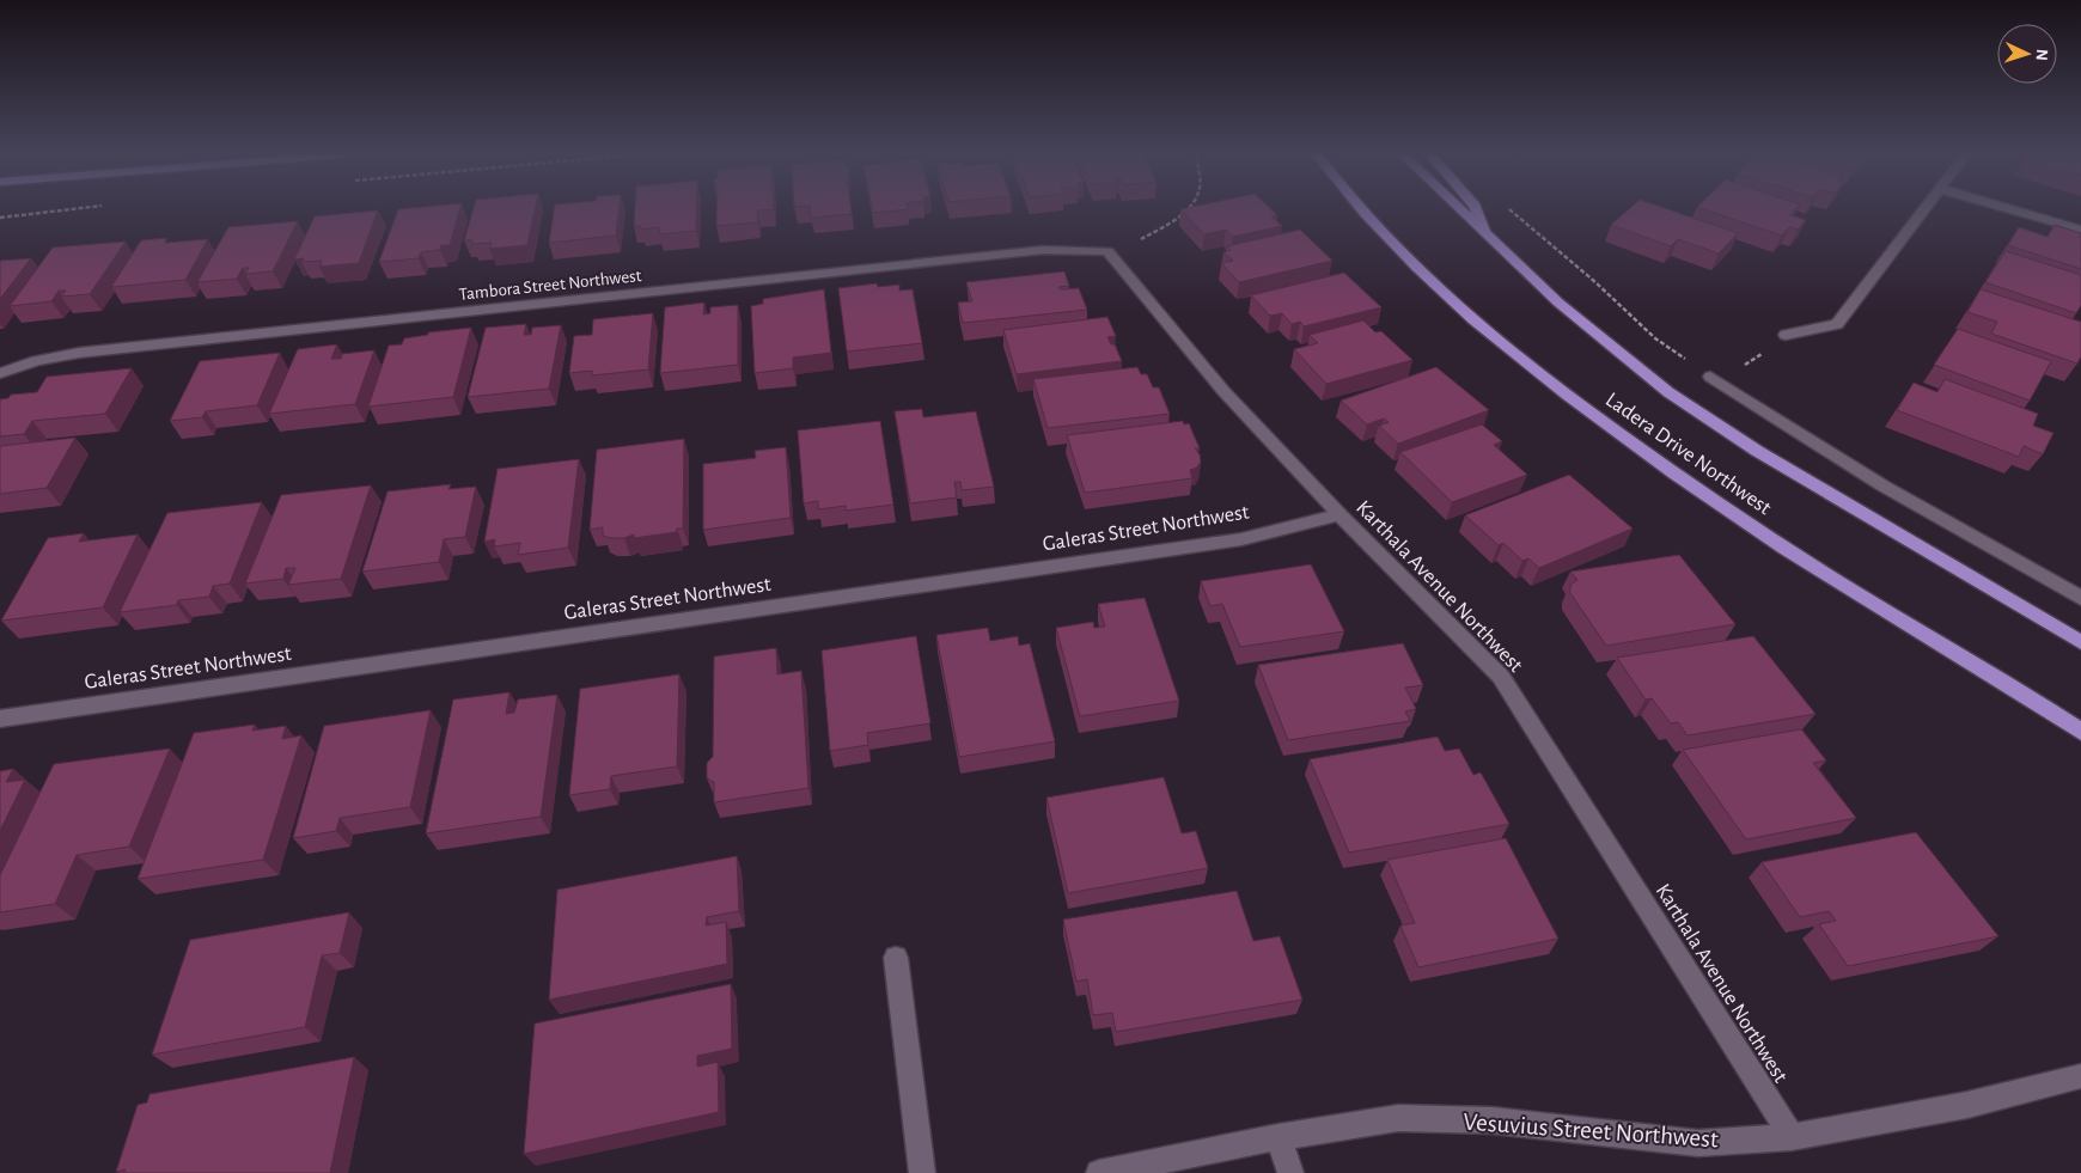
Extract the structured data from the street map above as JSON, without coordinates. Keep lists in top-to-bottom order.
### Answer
{
  "streets": {
    "main road": ["Ladera Drive Northwest"],
    "street": [
      "Tambora Street Northwest",
      "Galeras Street Northwest",
      "Karthala Avenue Northwest",
      "Vesuvius Street Northwest"
    ]
  },
  "crossings": [
    ["Tambora Street Northwest", "Karthala Avenue Northwest"],
    ["Galeras Street Northwest", "Karthala Avenue Northwest"],
    ["Karthala Avenue Northwest", "Vesuvius Street Northwest"]
  ],
  "north": "right"
}
